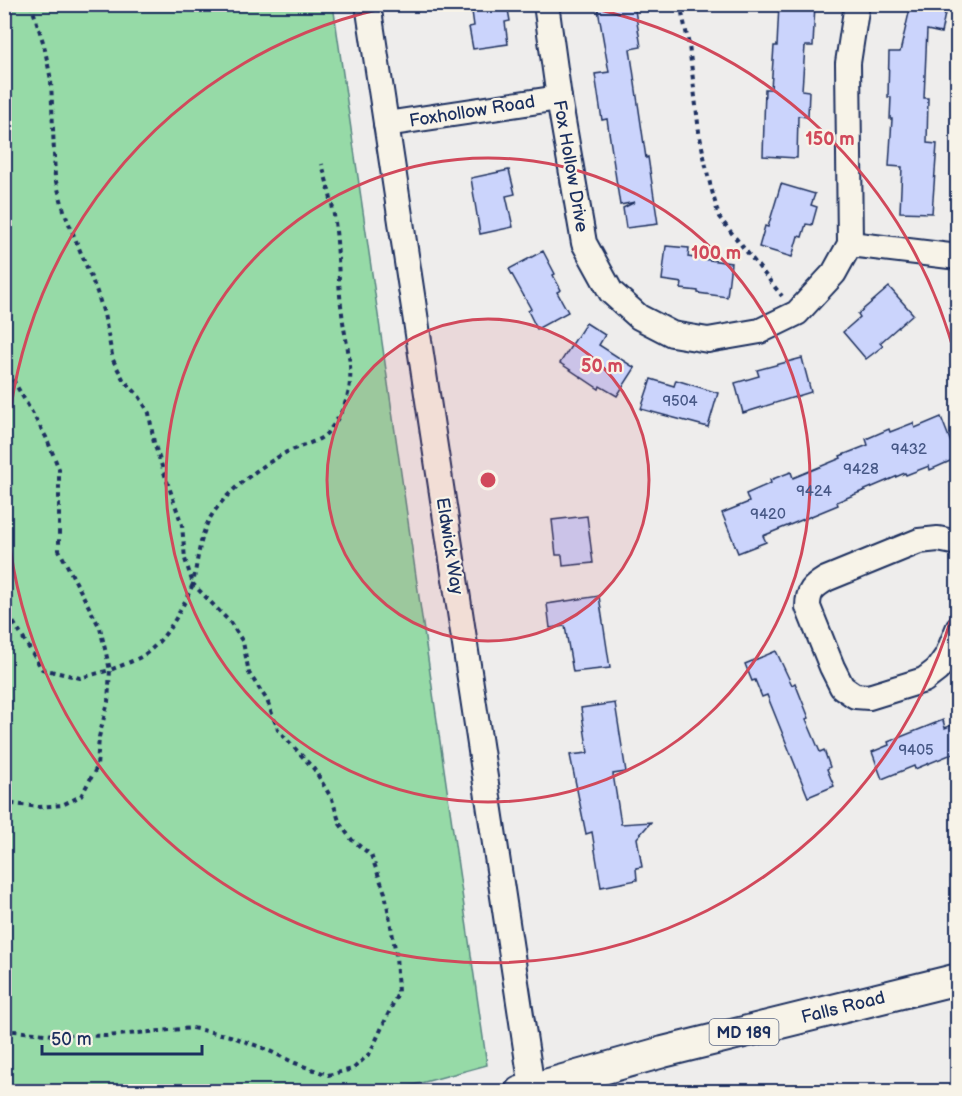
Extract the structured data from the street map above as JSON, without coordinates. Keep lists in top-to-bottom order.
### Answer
{
  "streets": {
    "main road": ["Falls Road", "MD 189"],
    "street": ["Foxhollow Road", "Fox Hollow Drive", "Eldwick Way"]
  },
  "crossings": [
    ["Foxhollow Road", "Fox Hollow Drive"],
    ["Foxhollow Road", "Eldwick Way"],
    ["Eldwick Way", "Falls Road"]
  ],
  "house_numbers": [
    "9504",
    "9432",
    "9428",
    "9424",
    "9420",
    "9405"
  ],
  "scale_bar": "50 m",
  "rings": ["150 m", "100 m", "50 m"]
}
